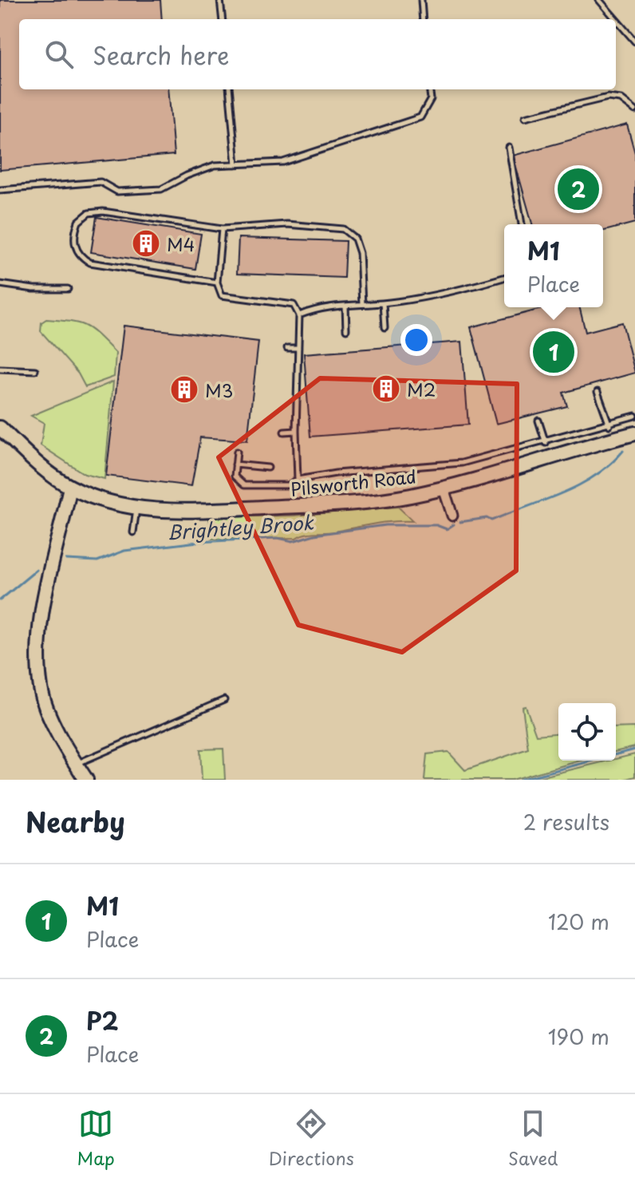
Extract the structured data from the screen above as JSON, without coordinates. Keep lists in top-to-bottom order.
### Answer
{
  "streets": {
    "street": ["Pilsworth Road"]
  },
  "water": ["Brightley Brook"],
  "places": {
    "building": ["M4", "M2", "M3"]
  },
  "page": {
    "search": "Search here",
    "pins": ["2", "1"],
    "popup": ["M1", "Place"],
    "heading": ["Nearby", "2 results"],
    "list": [
      {
        "mark": "1",
        "name": "M1",
        "note": "Place",
        "value": "120 m"
      },
      {
        "mark": "2",
        "name": "P2",
        "note": "Place",
        "value": "190 m"
      }
    ],
    "nav": ["Map", "Directions", "Saved"]
  }
}
